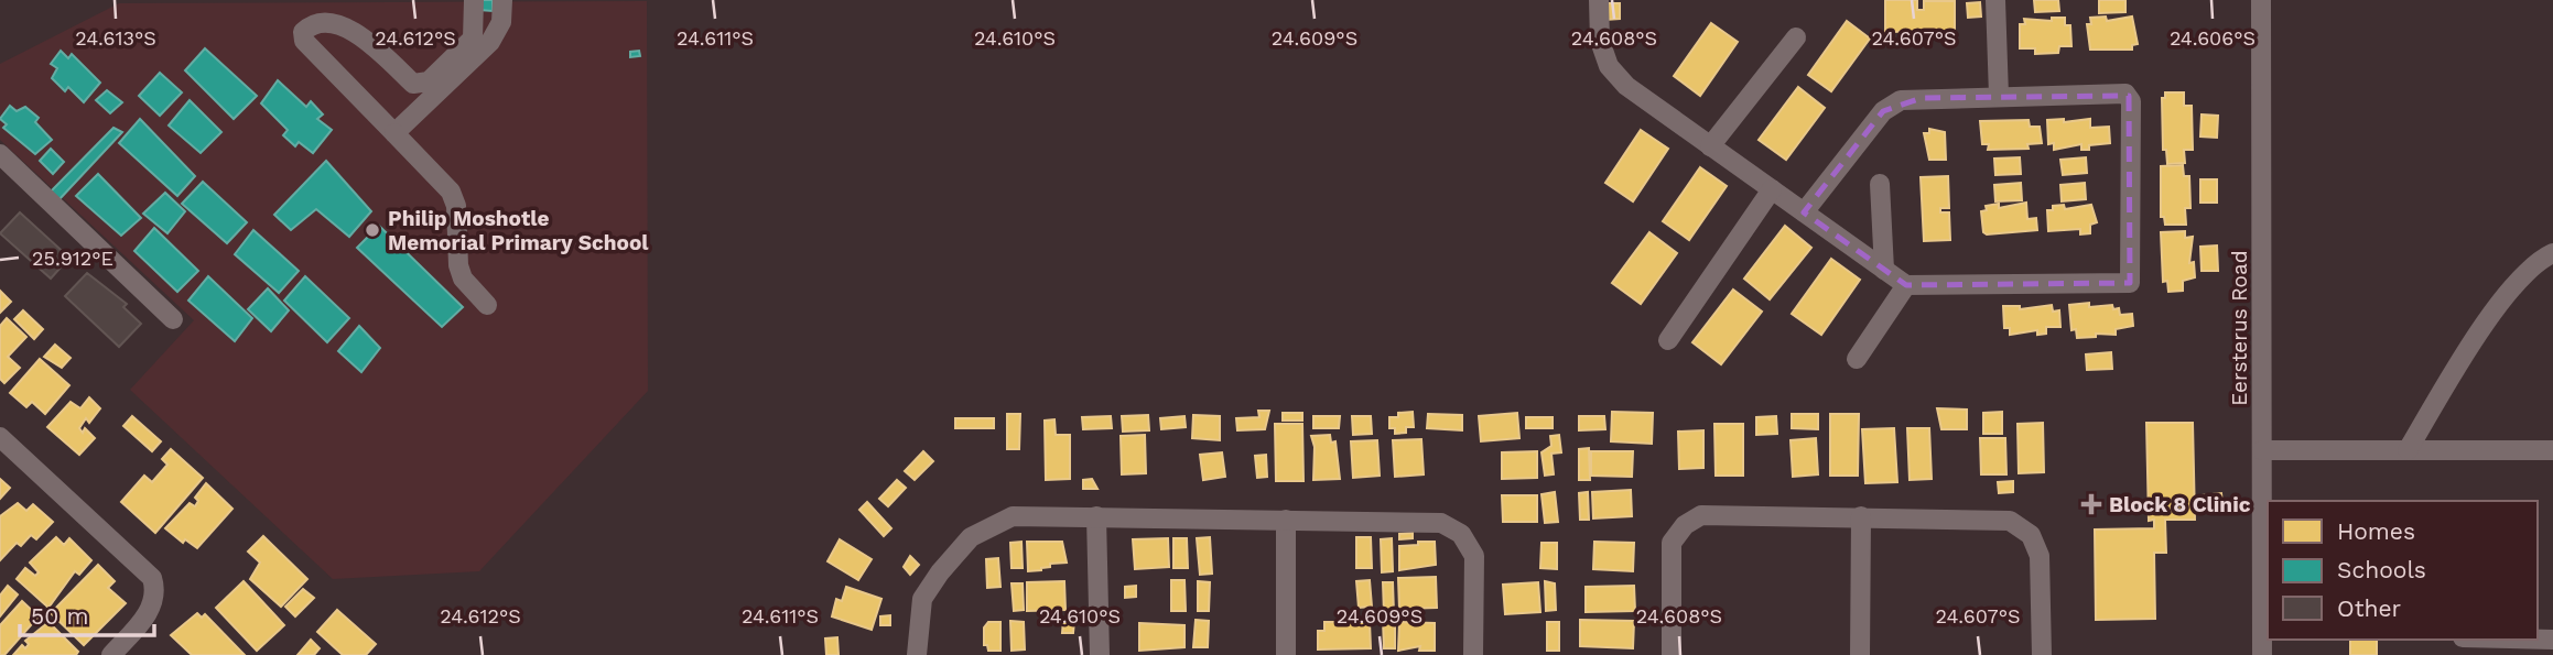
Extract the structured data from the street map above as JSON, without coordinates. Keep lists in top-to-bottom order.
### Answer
{
  "streets": {
    "street": ["Eersterus Road"]
  },
  "places": {
    "other": ["Philip Moshotle Memorial Primary School"],
    "health": ["Block 8 Clinic"]
  },
  "legend": ["Homes", "Schools", "Other"],
  "scale_bar": "50 m",
  "coordinates": [
    "24.613°S",
    "24.612°S",
    "24.611°S",
    "24.610°S",
    "24.609°S",
    "24.608°S",
    "24.607°S",
    "24.606°S",
    "25.912°E"
  ]
}
